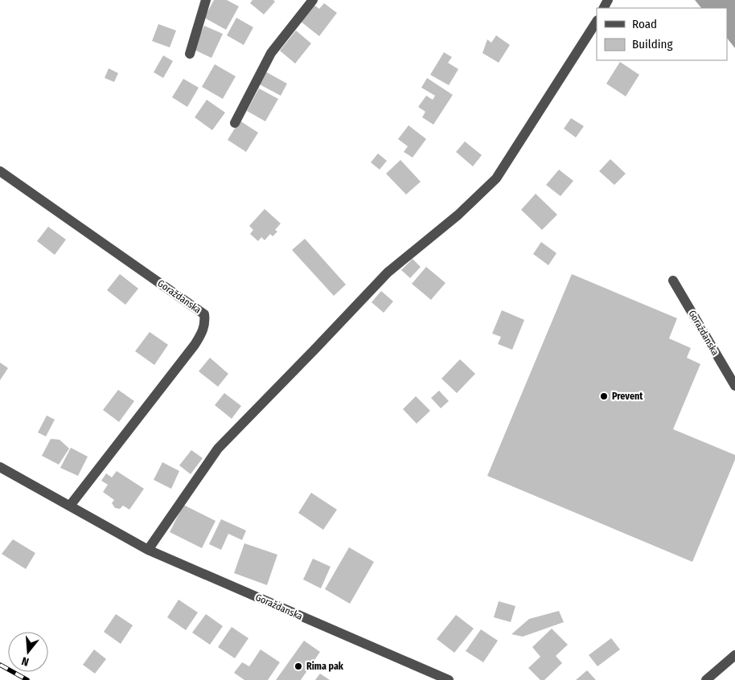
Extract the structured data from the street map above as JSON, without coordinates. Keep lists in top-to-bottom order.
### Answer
{
  "streets": {
    "street": ["Goraždanska"]
  },
  "places": ["Prevent", "Rima pak"],
  "legend": ["Road", "Building"],
  "north": "bottom"
}
